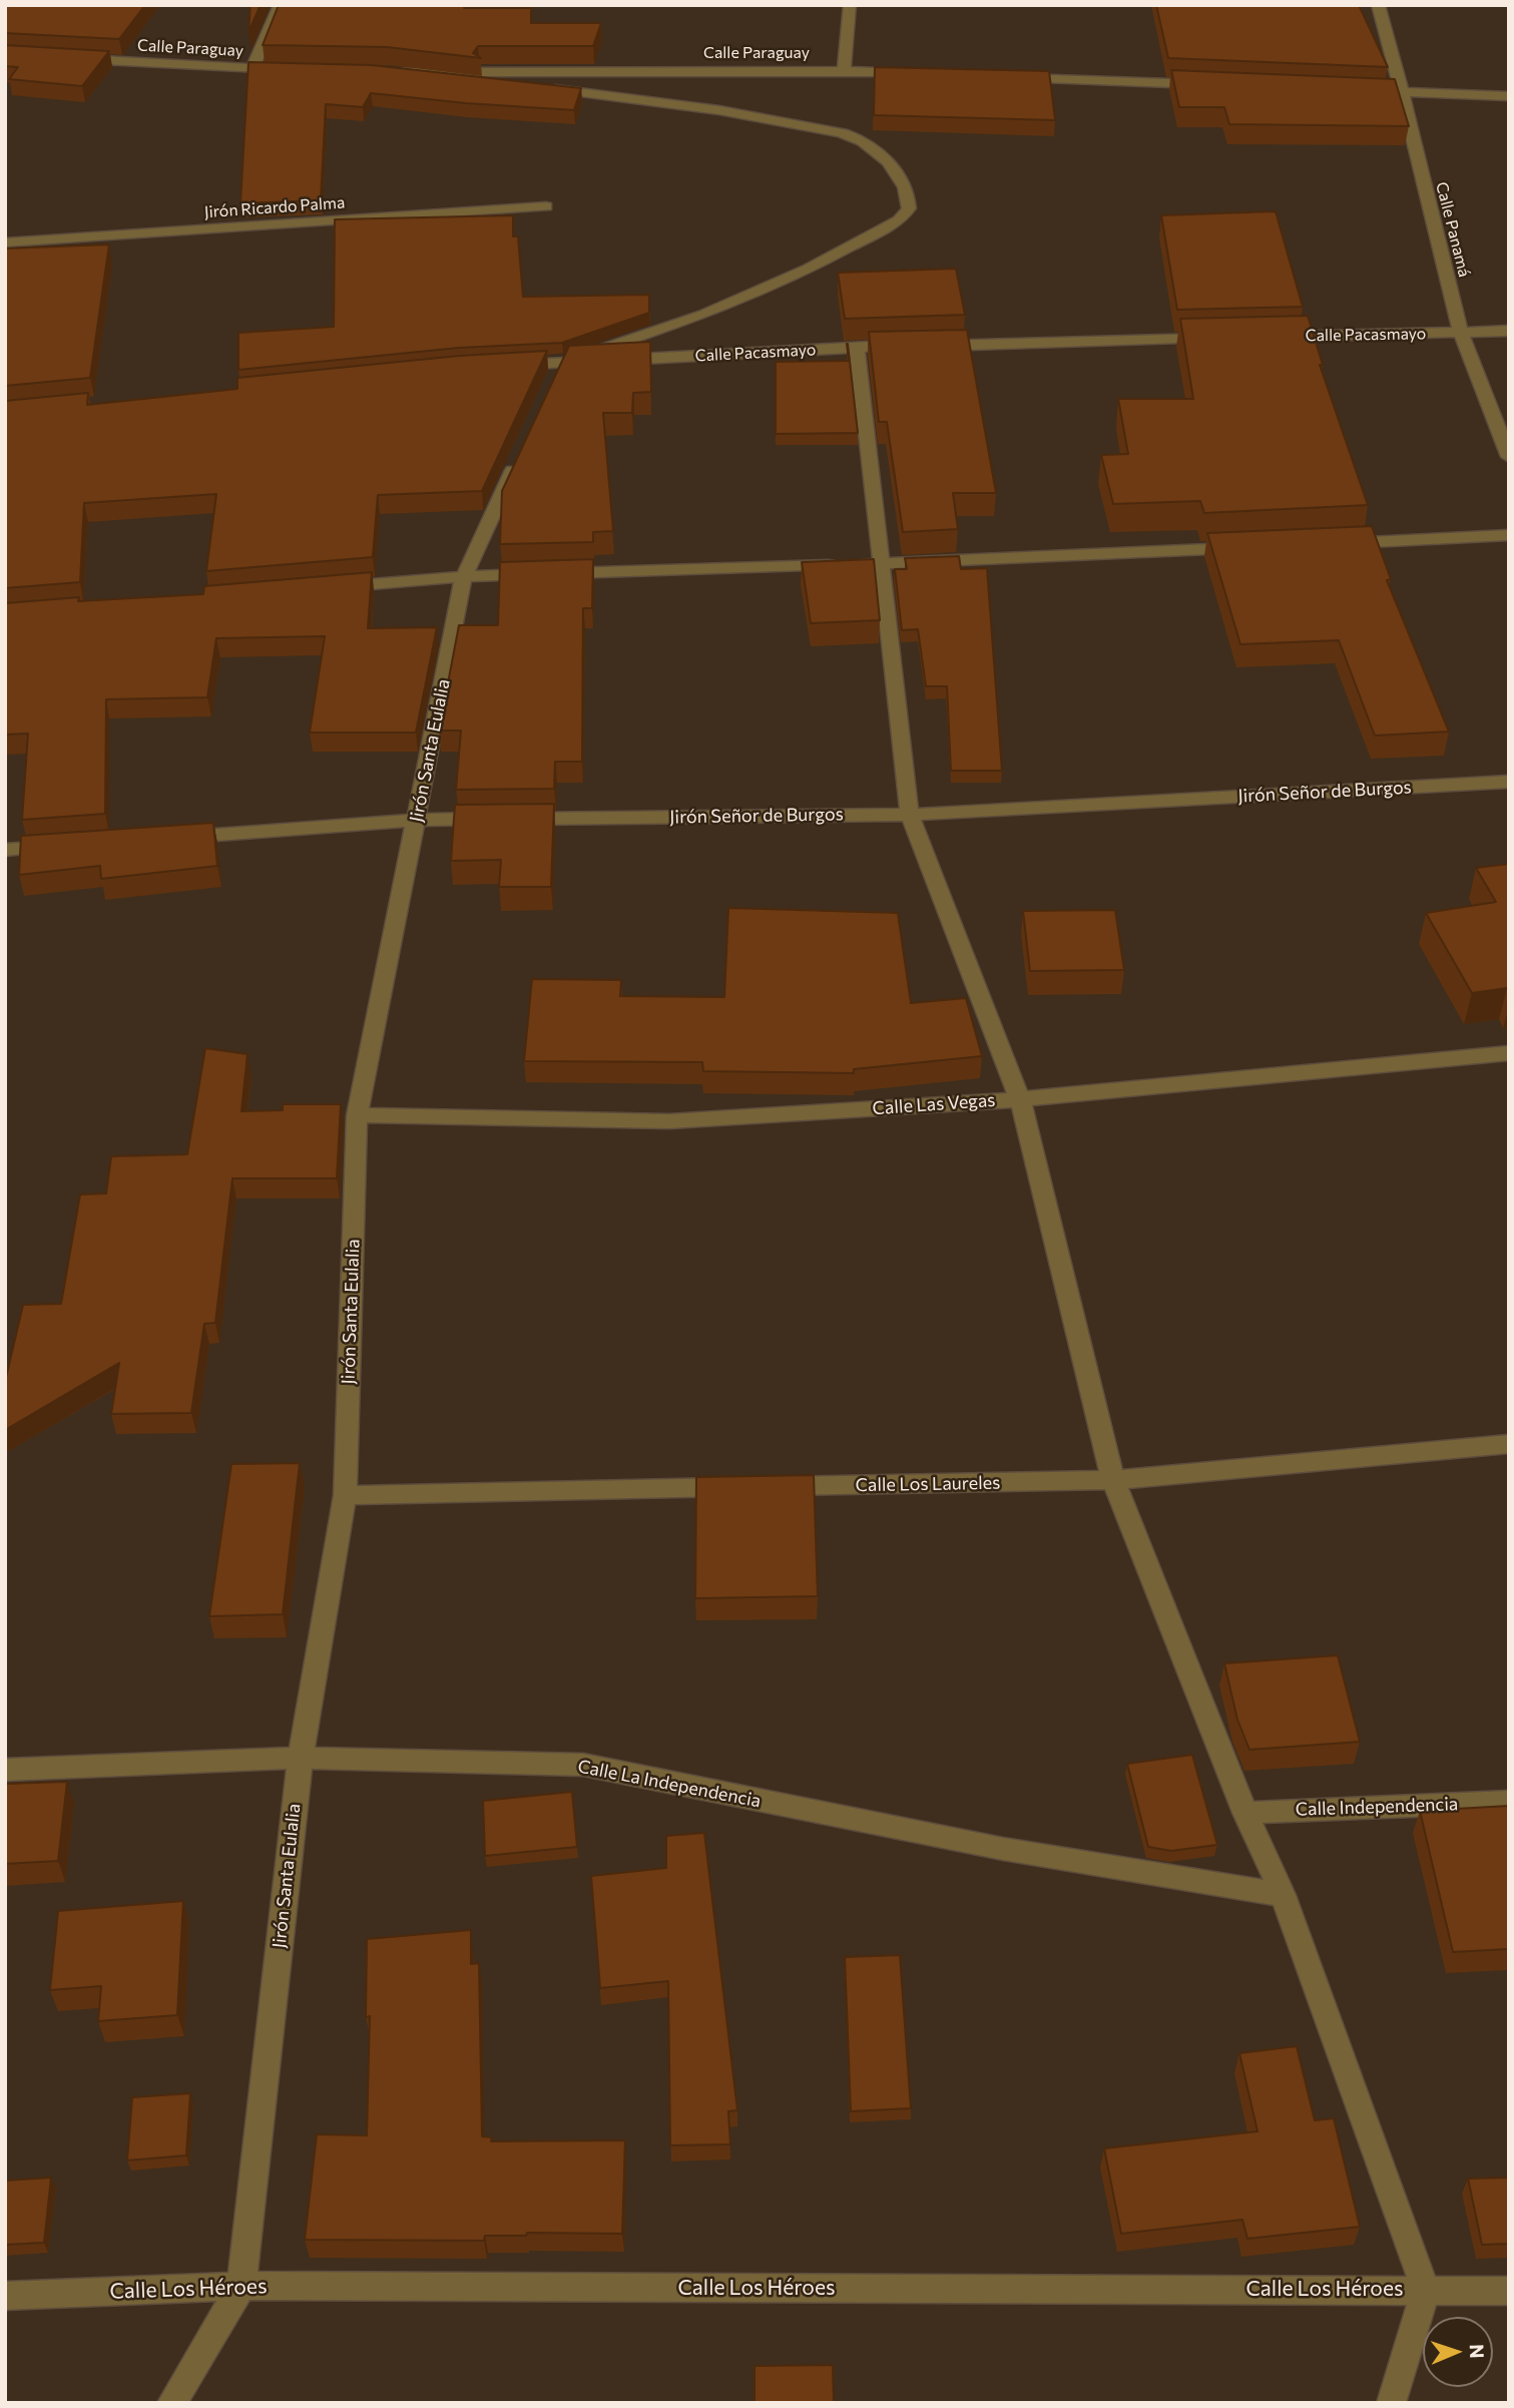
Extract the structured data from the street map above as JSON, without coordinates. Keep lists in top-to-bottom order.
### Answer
{
  "streets": {
    "street": [
      "Calle Paraguay",
      "Jirón Ricardo Palma",
      "Calle Panamá",
      "Calle Pacasmayo",
      "Jirón Santa Eulalia",
      "Jirón Señor de Burgos",
      "Calle Las Vegas",
      "Calle Los Laureles",
      "Calle La Independencia",
      "Calle Independencia",
      "Calle Los Héroes"
    ]
  },
  "crossings": [
    ["Calle Paraguay", "Calle Pacasmayo"],
    ["Calle Panamá", "Calle Pacasmayo"],
    ["Jirón Santa Eulalia", "Jirón Señor de Burgos"],
    ["Jirón Santa Eulalia", "Calle Las Vegas"],
    ["Jirón Santa Eulalia", "Calle Los Laureles"],
    ["Jirón Santa Eulalia", "Calle La Independencia"],
    ["Jirón Santa Eulalia", "Calle Los Héroes"]
  ],
  "north": "right"
}
